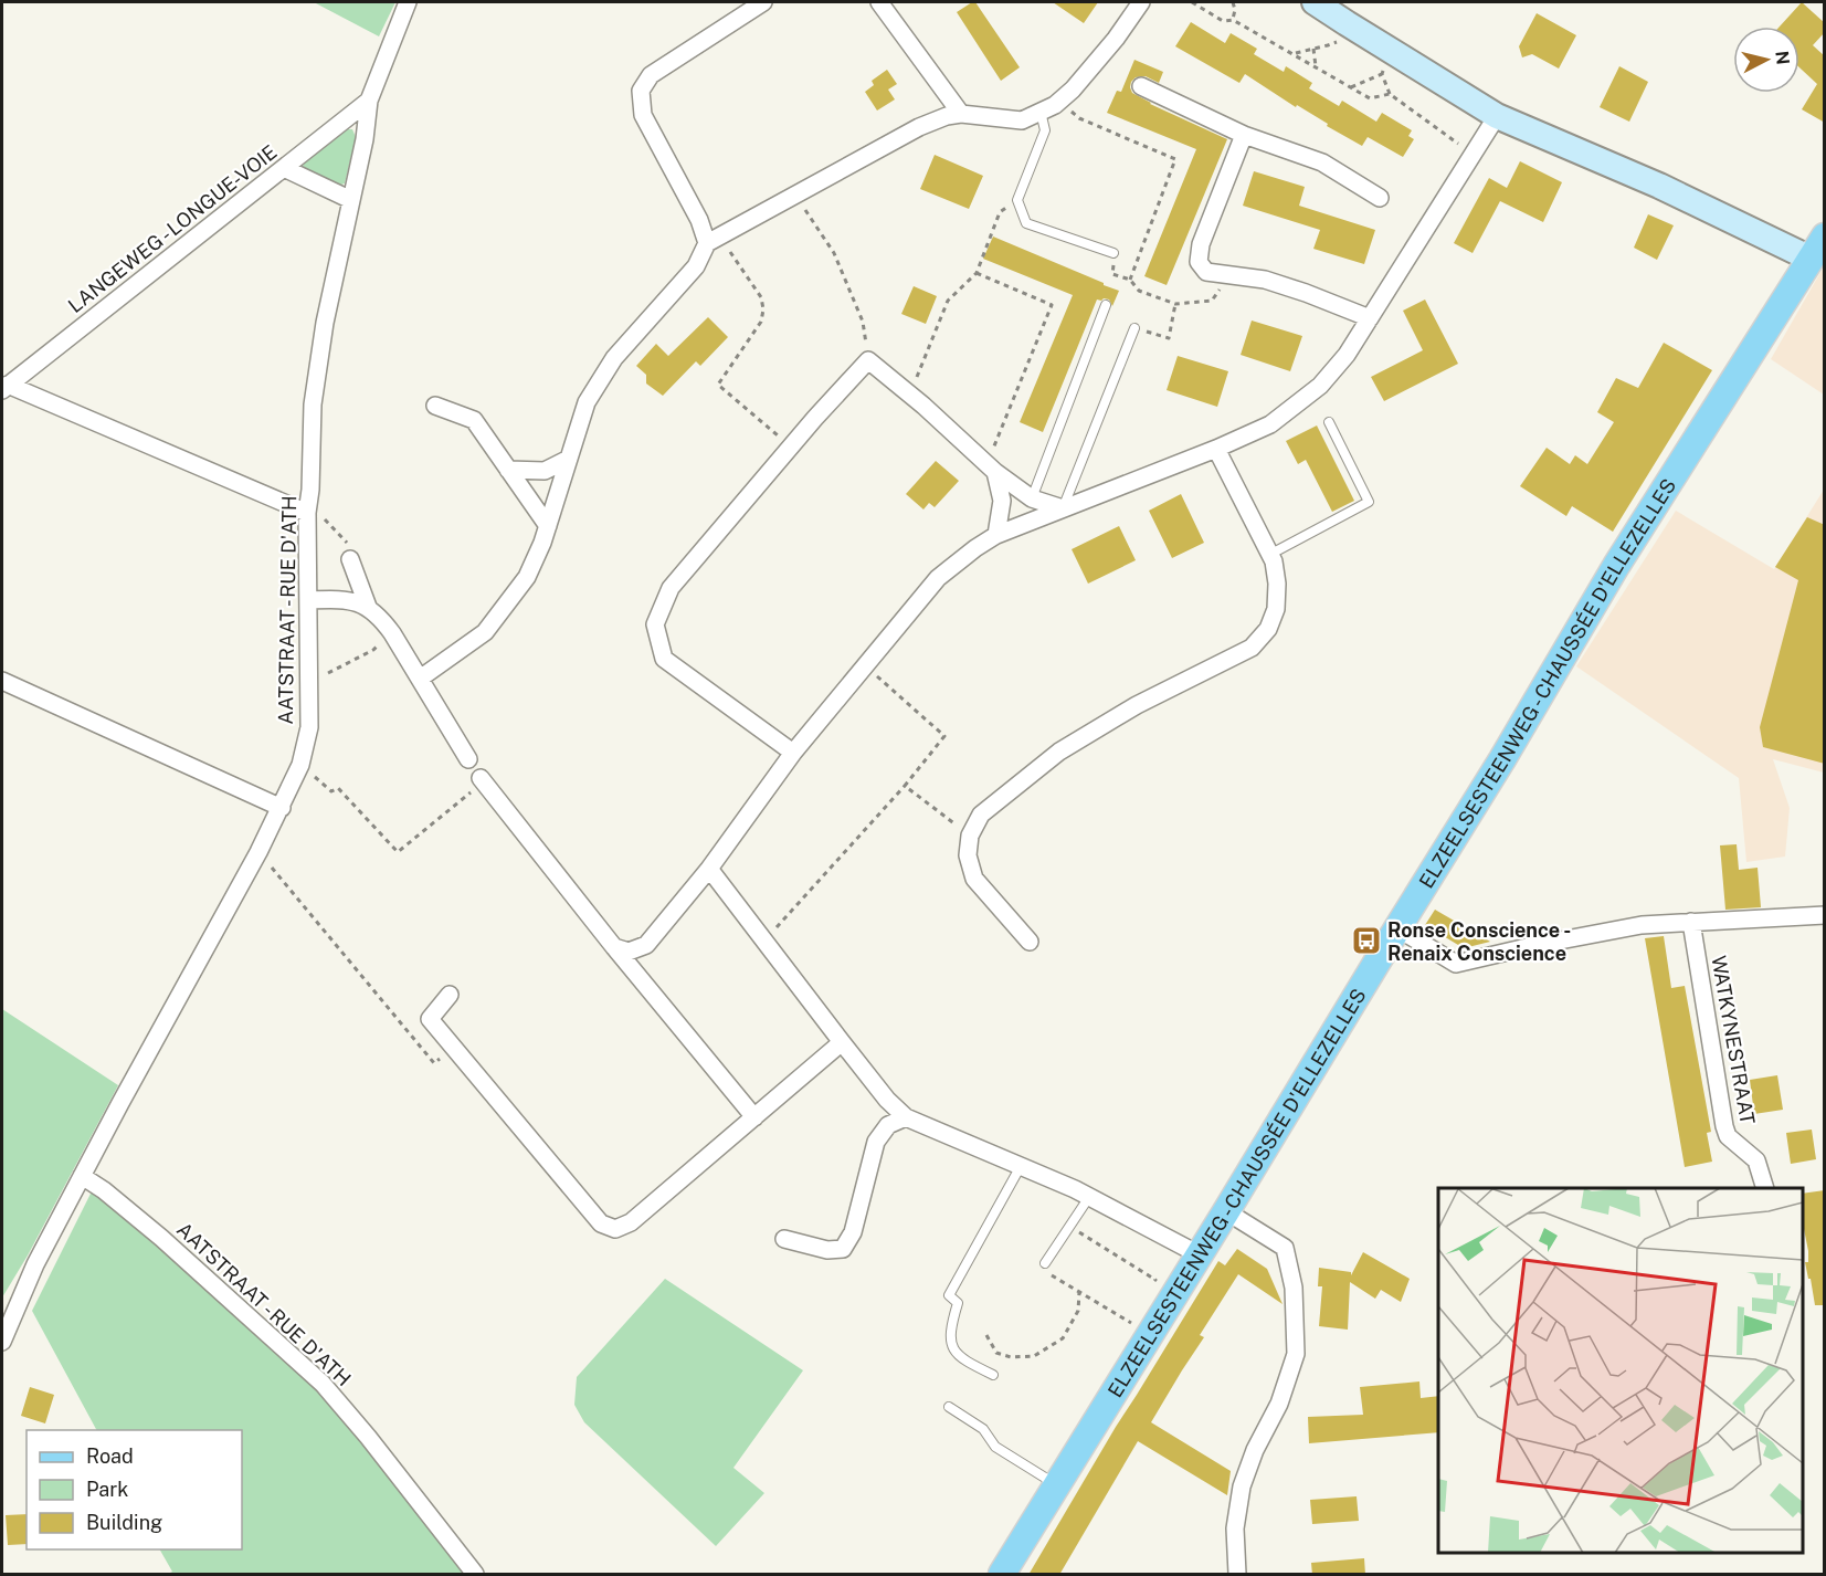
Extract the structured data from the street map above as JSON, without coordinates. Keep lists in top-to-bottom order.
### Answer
{
  "streets": {
    "main road": ["ELZEELSESTEENWEG - CHAUSSÉE D'ELLEZELLES"],
    "street": ["LANGEWEG - LONGUE-VOIE", "AATSTRAAT - RUE D'ATH", "WATKYNESTRAAT"]
  },
  "crossings": [
    ["LANGEWEG - LONGUE-VOIE", "AATSTRAAT - RUE D'ATH"]
  ],
  "places": {
    "bus stop": ["Ronse Conscience - Renaix Conscience"]
  },
  "legend": ["Road", "Park", "Building"],
  "north": "right"
}
